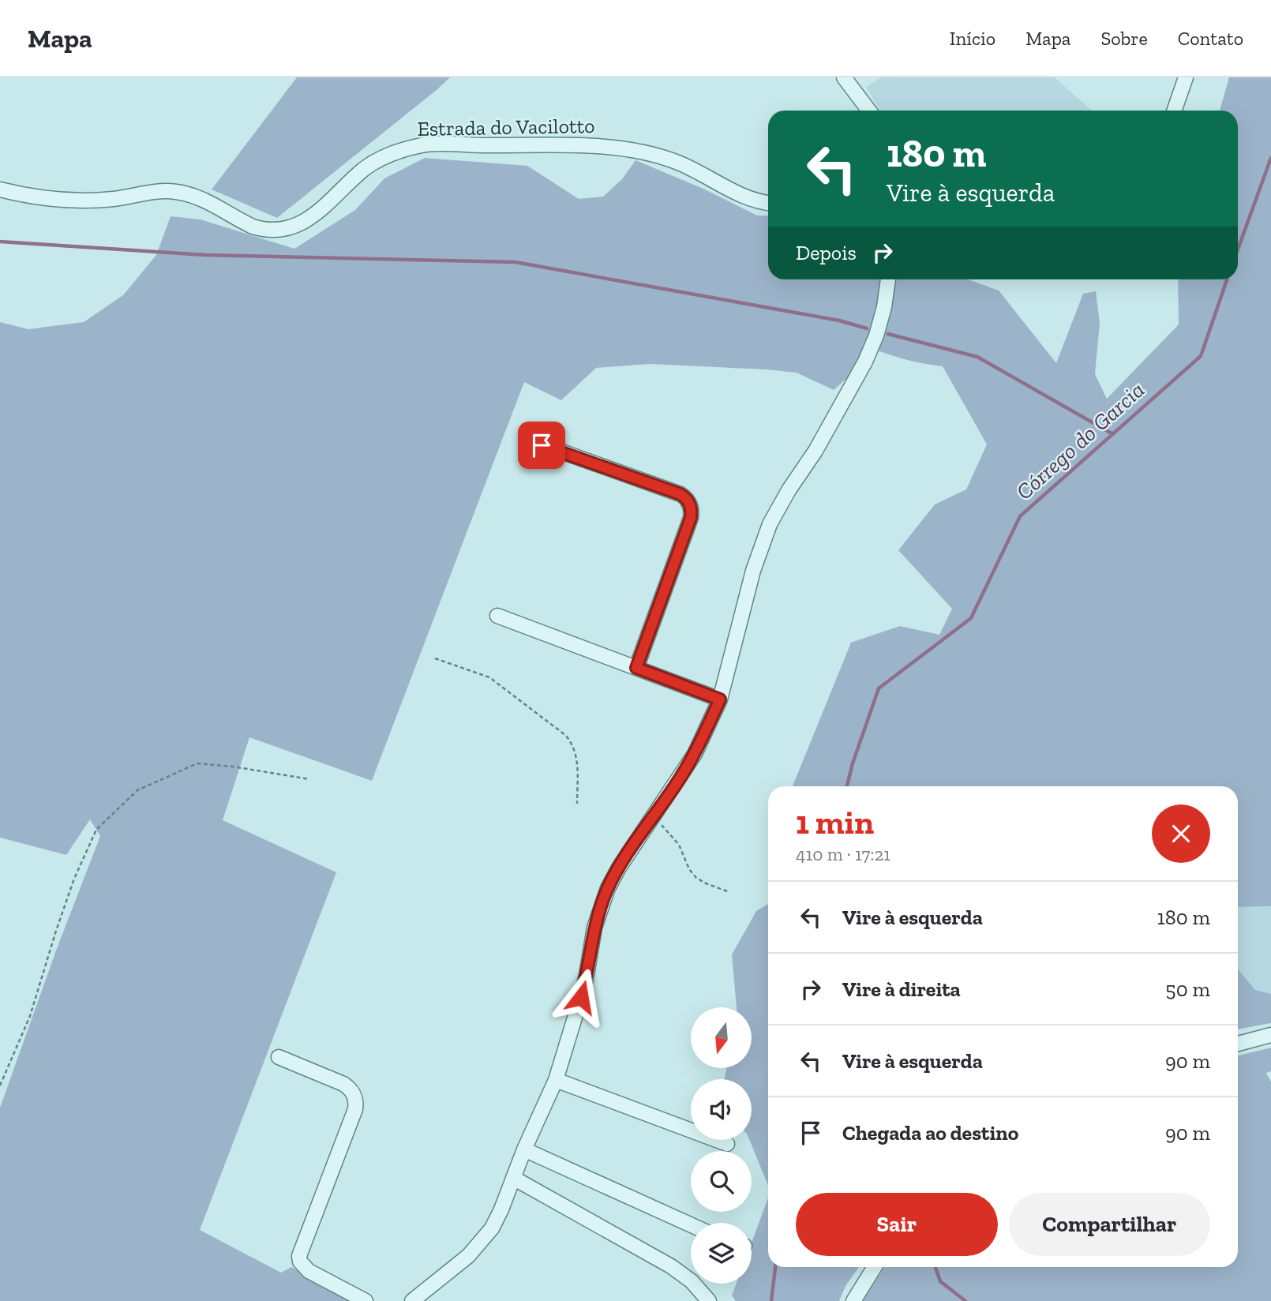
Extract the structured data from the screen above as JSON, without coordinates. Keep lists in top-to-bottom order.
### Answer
{
  "streets": {
    "street": ["Estrada do Vacilotto"]
  },
  "water": ["Córrego do Garcia"],
  "north": "bottom",
  "page": {
    "header": "Mapa",
    "nav": [
      "Início",
      "Mapa",
      "Sobre",
      "Contato"
    ],
    "turn": ["180 m", "Vire à esquerda"],
    "then": "Depois",
    "heading": ["1 min", "410 m · 17:21"],
    "list": [
      {
        "name": "Vire à esquerda",
        "value": "180 m"
      },
      {
        "name": "Vire à direita",
        "value": "50 m"
      },
      {
        "name": "Vire à esquerda",
        "value": "90 m"
      },
      {
        "name": "Chegada ao destino",
        "value": "90 m"
      }
    ],
    "buttons": ["Sair", "Compartilhar"]
  }
}
